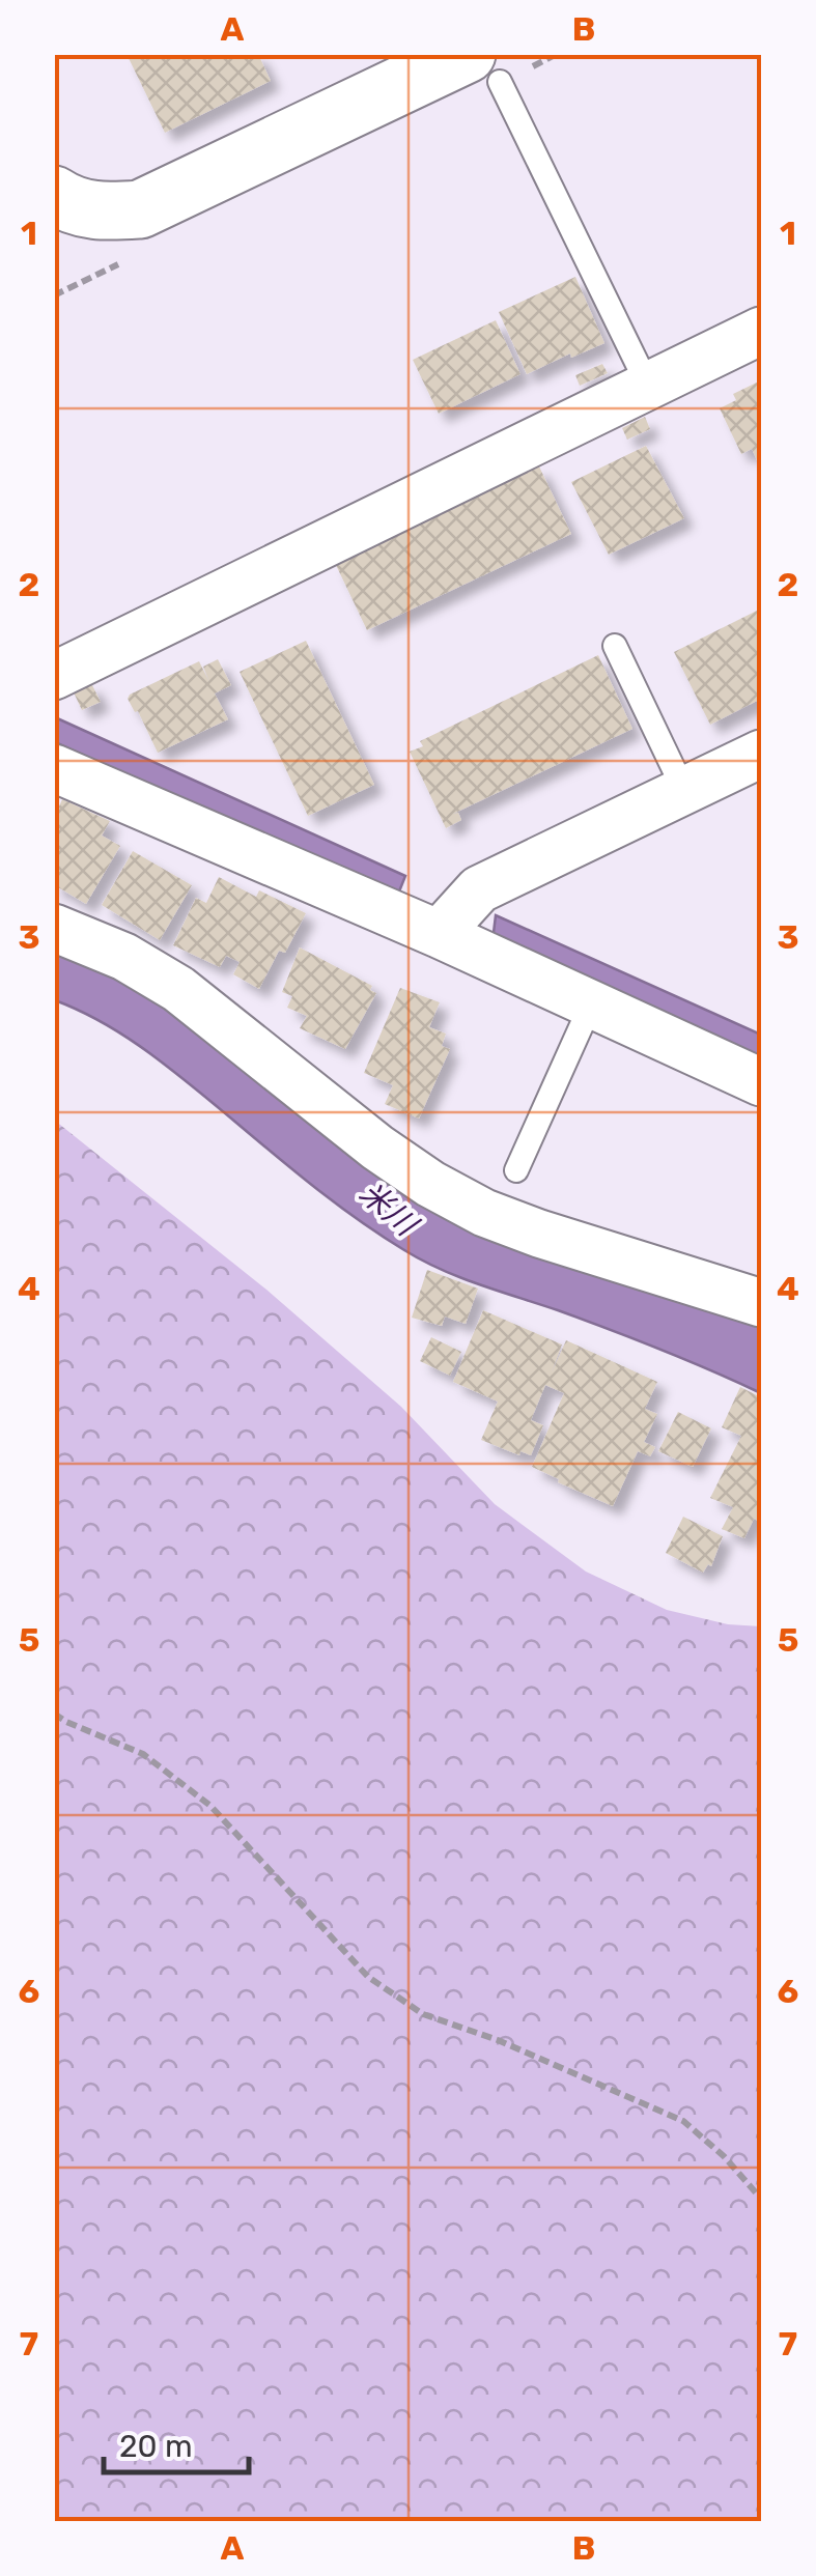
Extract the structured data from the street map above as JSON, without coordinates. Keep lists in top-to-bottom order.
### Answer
{
  "water": ["米川"],
  "scale_bar": "20 m",
  "grid": {
    "columns": ["A", "B"],
    "rows": [
      "1",
      "2",
      "3",
      "4",
      "5",
      "6",
      "7"
    ]
  }
}
